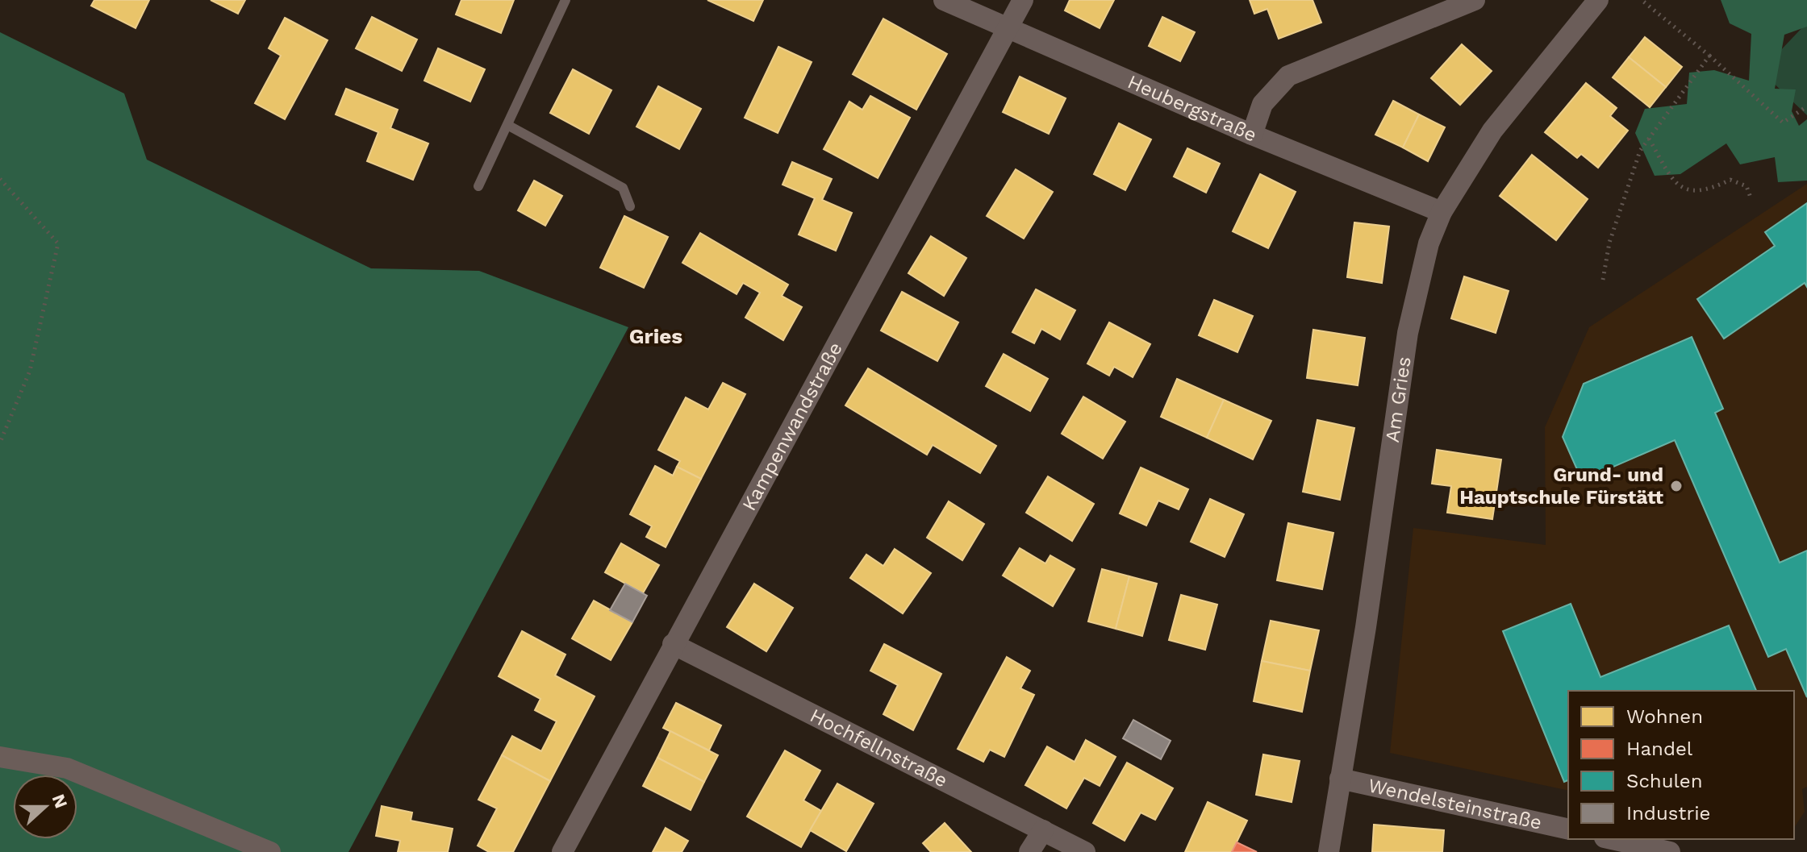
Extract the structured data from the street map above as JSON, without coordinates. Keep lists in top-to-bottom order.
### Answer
{
  "streets": {
    "street": [
      "Heubergstraße",
      "Am Gries",
      "Kampenwandstraße",
      "Hochfellnstraße",
      "Wendelsteinstraße"
    ]
  },
  "crossings": [
    ["Heubergstraße", "Am Gries"],
    ["Heubergstraße", "Kampenwandstraße"],
    ["Am Gries", "Wendelsteinstraße"],
    ["Kampenwandstraße", "Hochfellnstraße"]
  ],
  "districts": ["Gries"],
  "places": ["Grund- und Hauptschule Fürstätt"],
  "legend": [
    "Wohnen",
    "Handel",
    "Schulen",
    "Industrie"
  ],
  "north": "right"
}
